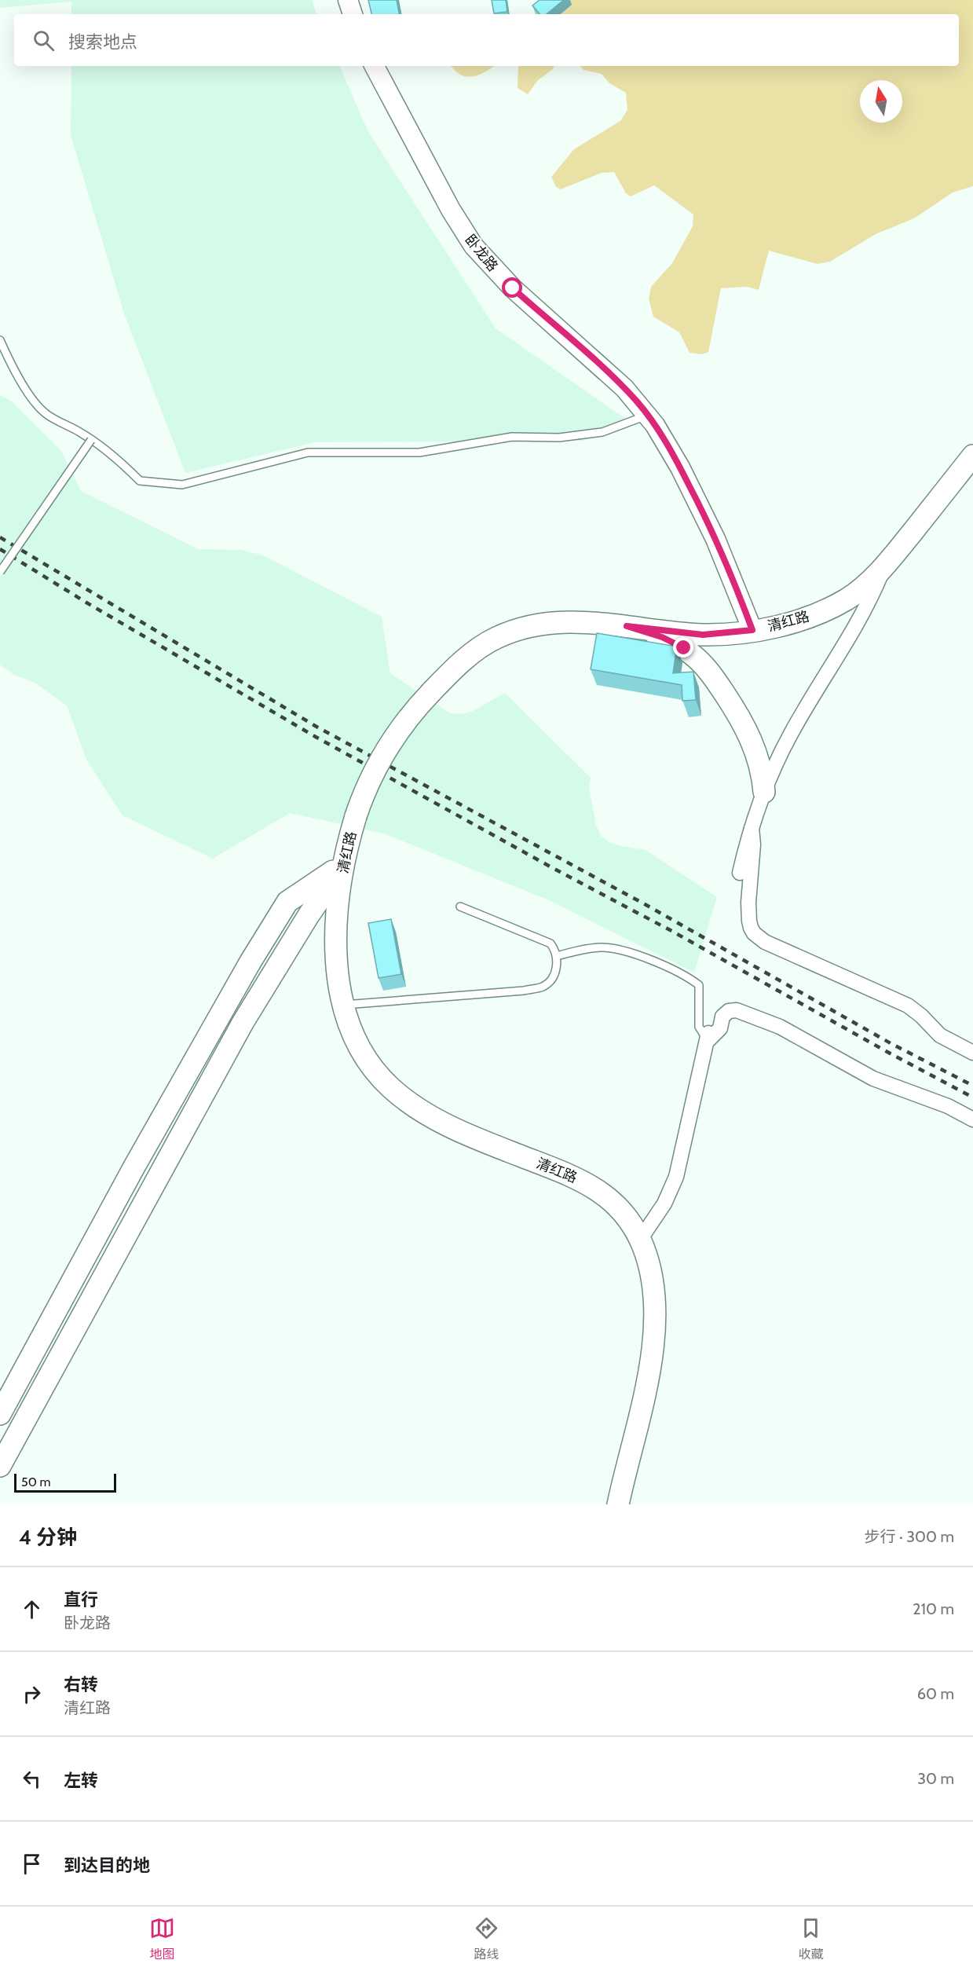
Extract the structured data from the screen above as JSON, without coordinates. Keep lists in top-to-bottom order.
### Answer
{
  "streets": {
    "main road": ["清红路"],
    "street": ["卧龙路"]
  },
  "crossings": [
    ["卧龙路", "清红路"]
  ],
  "scale_bar": "50 m",
  "north": "top",
  "page": {
    "search": "搜索地点",
    "scale": "50 m",
    "heading": ["4 分钟", "步行 · 300 m"],
    "list": [
      ["直行", "卧龙路", "210 m"],
      ["右转", "清红路", "60 m"],
      ["左转", "30 m"],
      "到达目的地"
    ],
    "nav": ["地图", "路线", "收藏"]
  }
}
